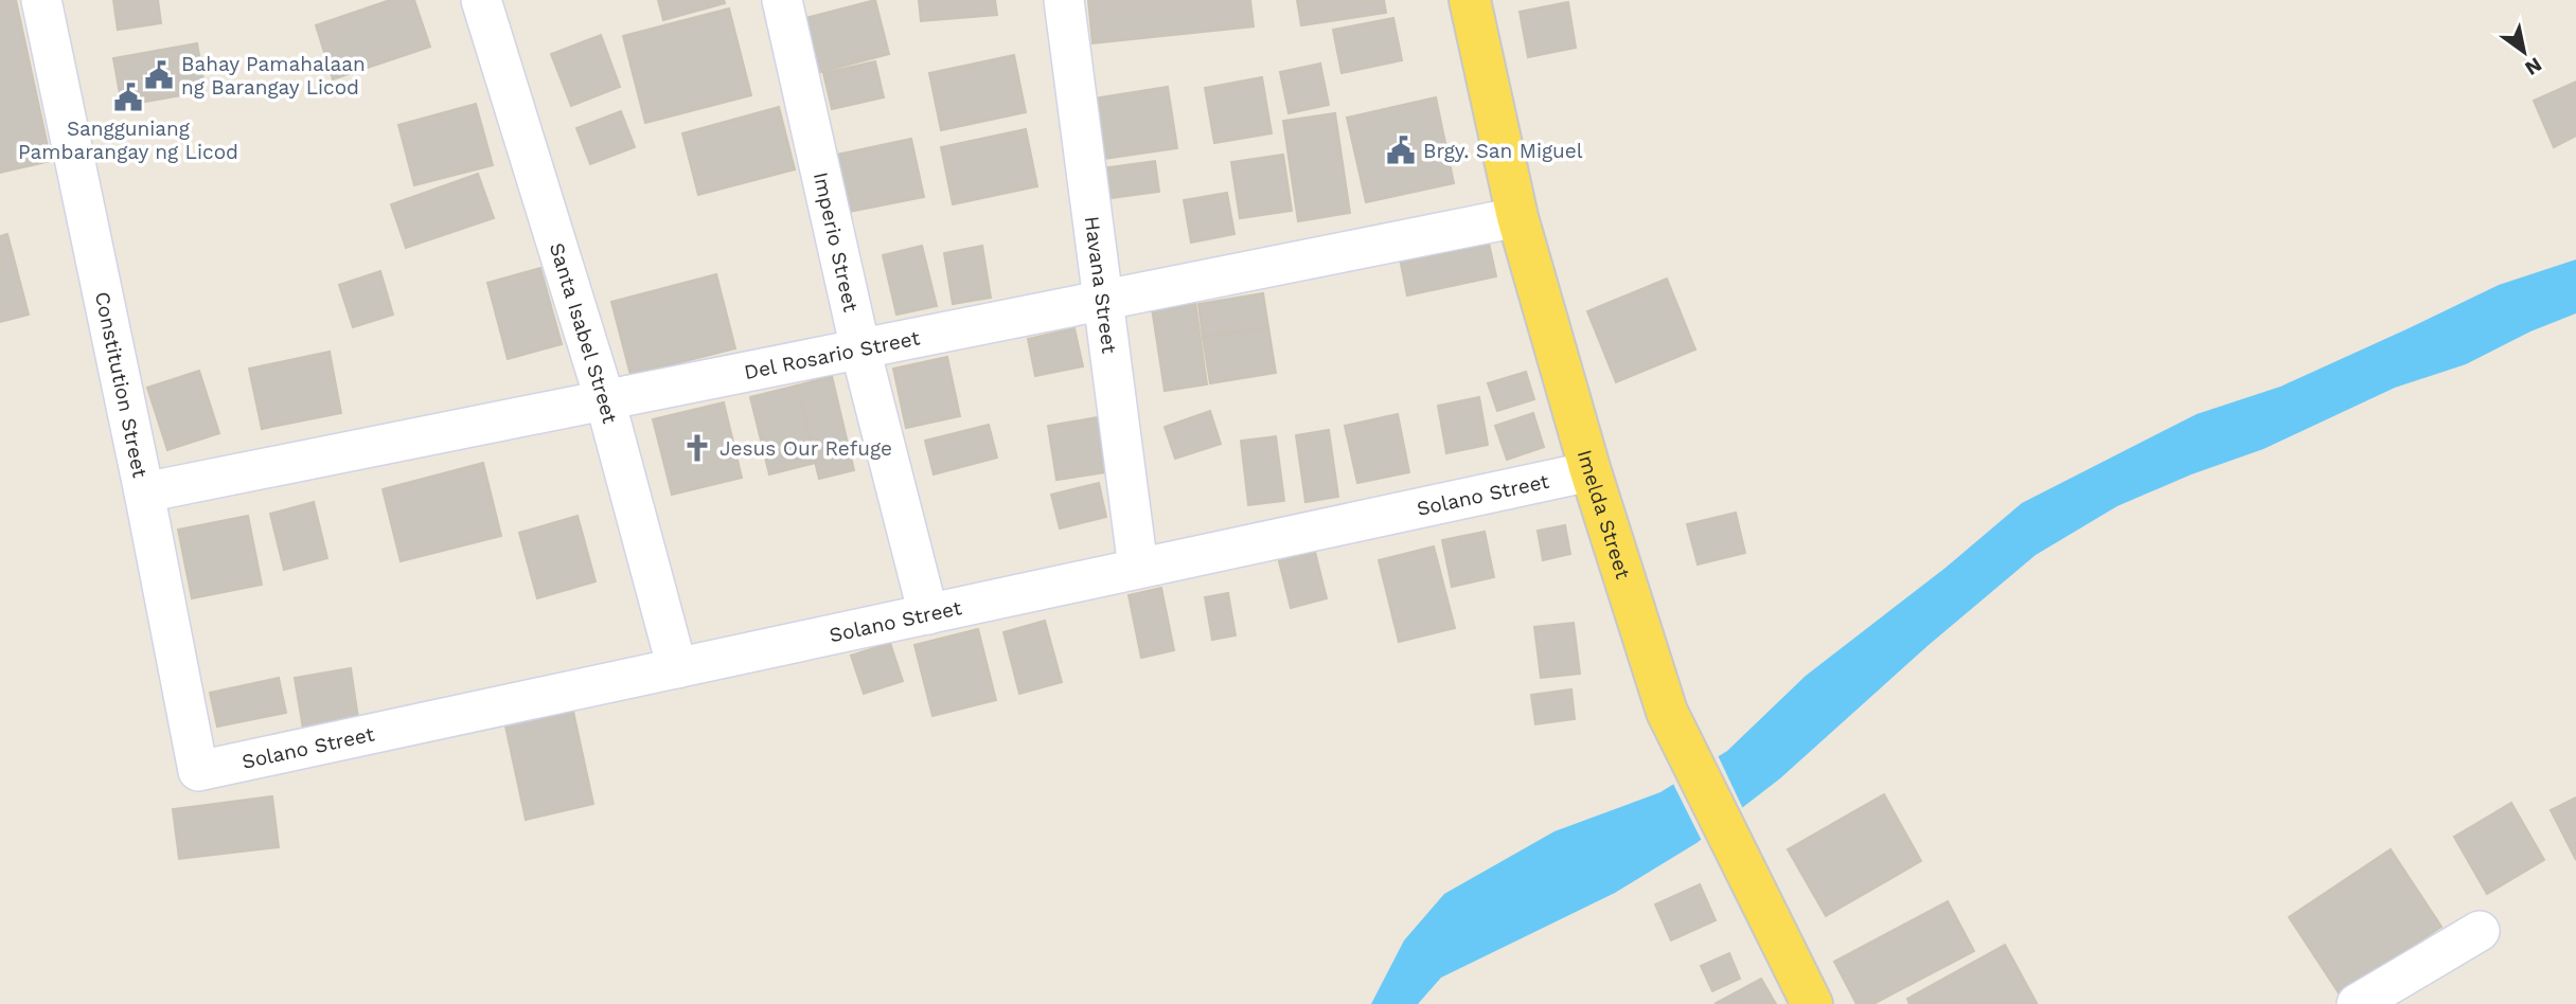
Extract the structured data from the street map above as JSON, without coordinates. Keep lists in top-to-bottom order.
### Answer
{
  "streets": {
    "main road": ["Imelda Street"],
    "street": [
      "Imperio Street",
      "Havana Street",
      "Santa Isabel Street",
      "Del Rosario Street",
      "Constitution Street",
      "Solano Street"
    ]
  },
  "crossings": [
    ["Imperio Street", "Del Rosario Street"],
    ["Imperio Street", "Solano Street"],
    ["Havana Street", "Del Rosario Street"],
    ["Havana Street", "Solano Street"],
    ["Santa Isabel Street", "Del Rosario Street"],
    ["Santa Isabel Street", "Solano Street"],
    ["Del Rosario Street", "Constitution Street"],
    ["Del Rosario Street", "Imelda Street"],
    ["Constitution Street", "Solano Street"],
    ["Solano Street", "Imelda Street"]
  ],
  "places": {
    "public building": ["Bahay Pamahalaan ng Barangay Licod", "Sangguniang Pambarangay ng Licod", "Brgy. San Miguel"],
    "church": ["Jesus Our Refuge"]
  },
  "north": "bottom right"
}
